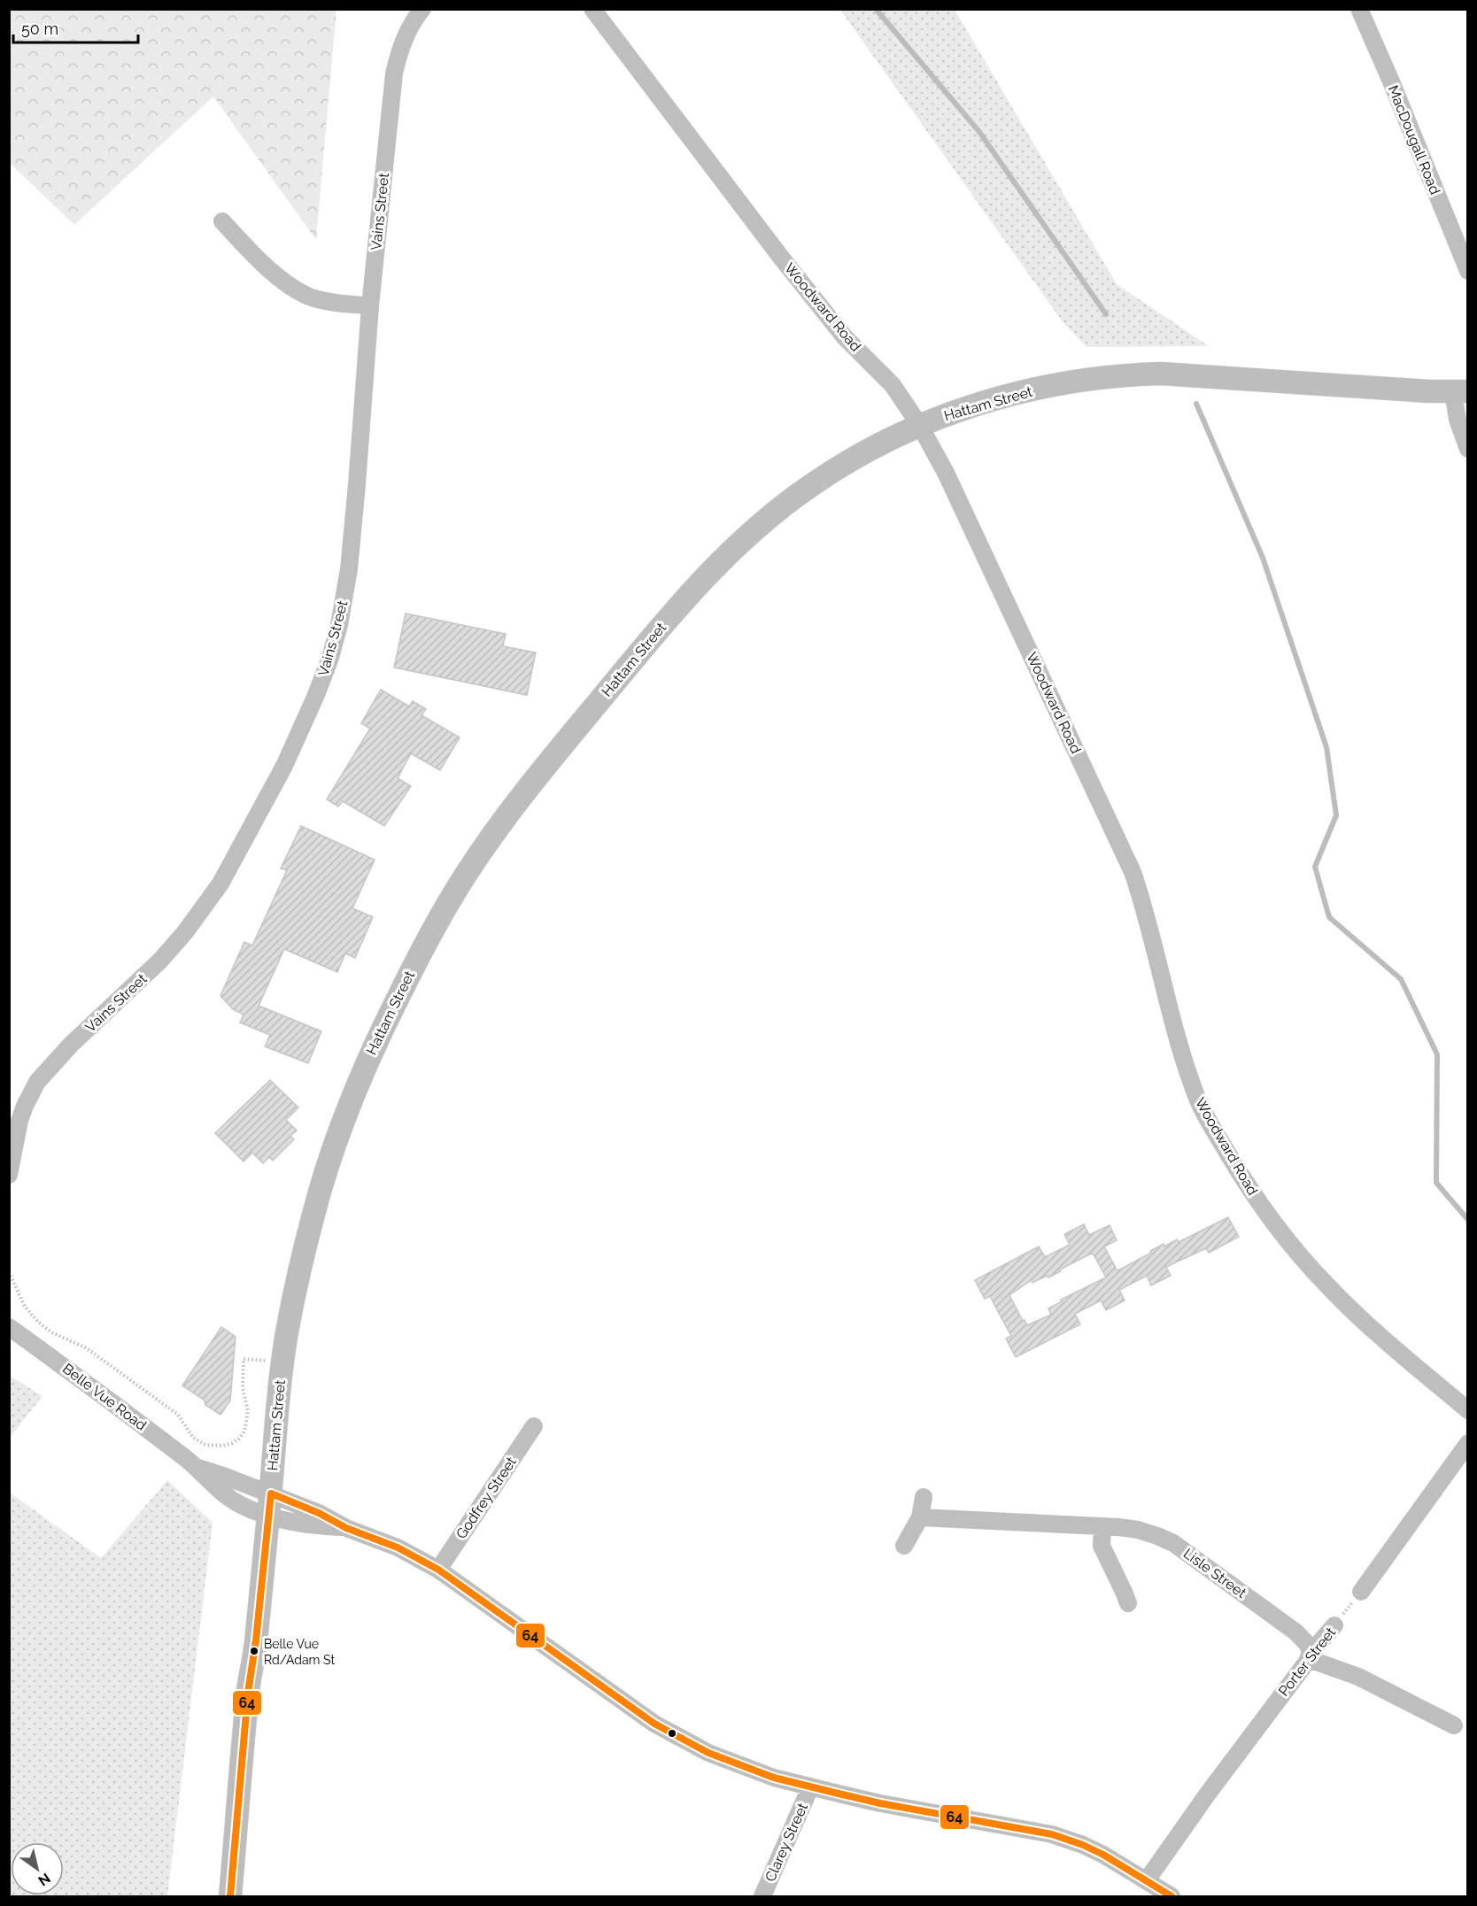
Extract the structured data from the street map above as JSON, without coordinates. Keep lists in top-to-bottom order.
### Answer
{
  "streets": {
    "main road": ["Hattam Street"],
    "street": [
      "MacDougall Road",
      "Vains Street",
      "Woodward Road",
      "Belle Vue Road",
      "Godfrey Street",
      "Lisle Street",
      "Porter Street",
      "Clarey Street"
    ]
  },
  "crossings": [
    ["Woodward Road", "Hattam Street"],
    ["Hattam Street", "Belle Vue Road"],
    ["Belle Vue Road", "Godfrey Street"],
    ["Belle Vue Road", "Porter Street"],
    ["Belle Vue Road", "Clarey Street"],
    ["Lisle Street", "Porter Street"]
  ],
  "places": ["Belle Vue Rd/Adam St"],
  "lines": ["transit line 64"],
  "scale_bar": "50 m",
  "north": "bottom right"
}
